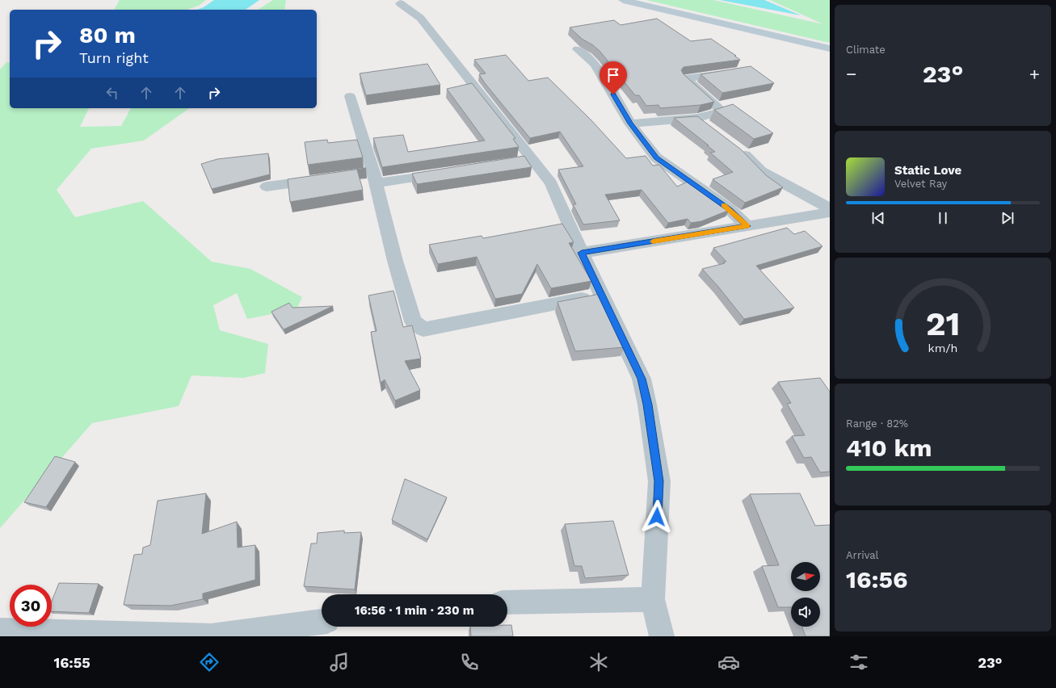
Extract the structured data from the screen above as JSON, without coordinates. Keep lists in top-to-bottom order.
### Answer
{
  "north": "right",
  "page": {
    "tile": [
      "Climate",
      ["Range · 82%", "410 km"],
      ["Arrival", "16:56"]
    ],
    "turn": ["80 m", "Turn right"],
    "heat": ["−", "23°", "+"],
    "song": ["Static Love", "Velvet Ray"],
    "limit": "30",
    "trip": "16:56 · 1 min · 230 m",
    "tabs": ["16:55", "23°"],
    "gauge": ["21", "km/h"]
  }
}
